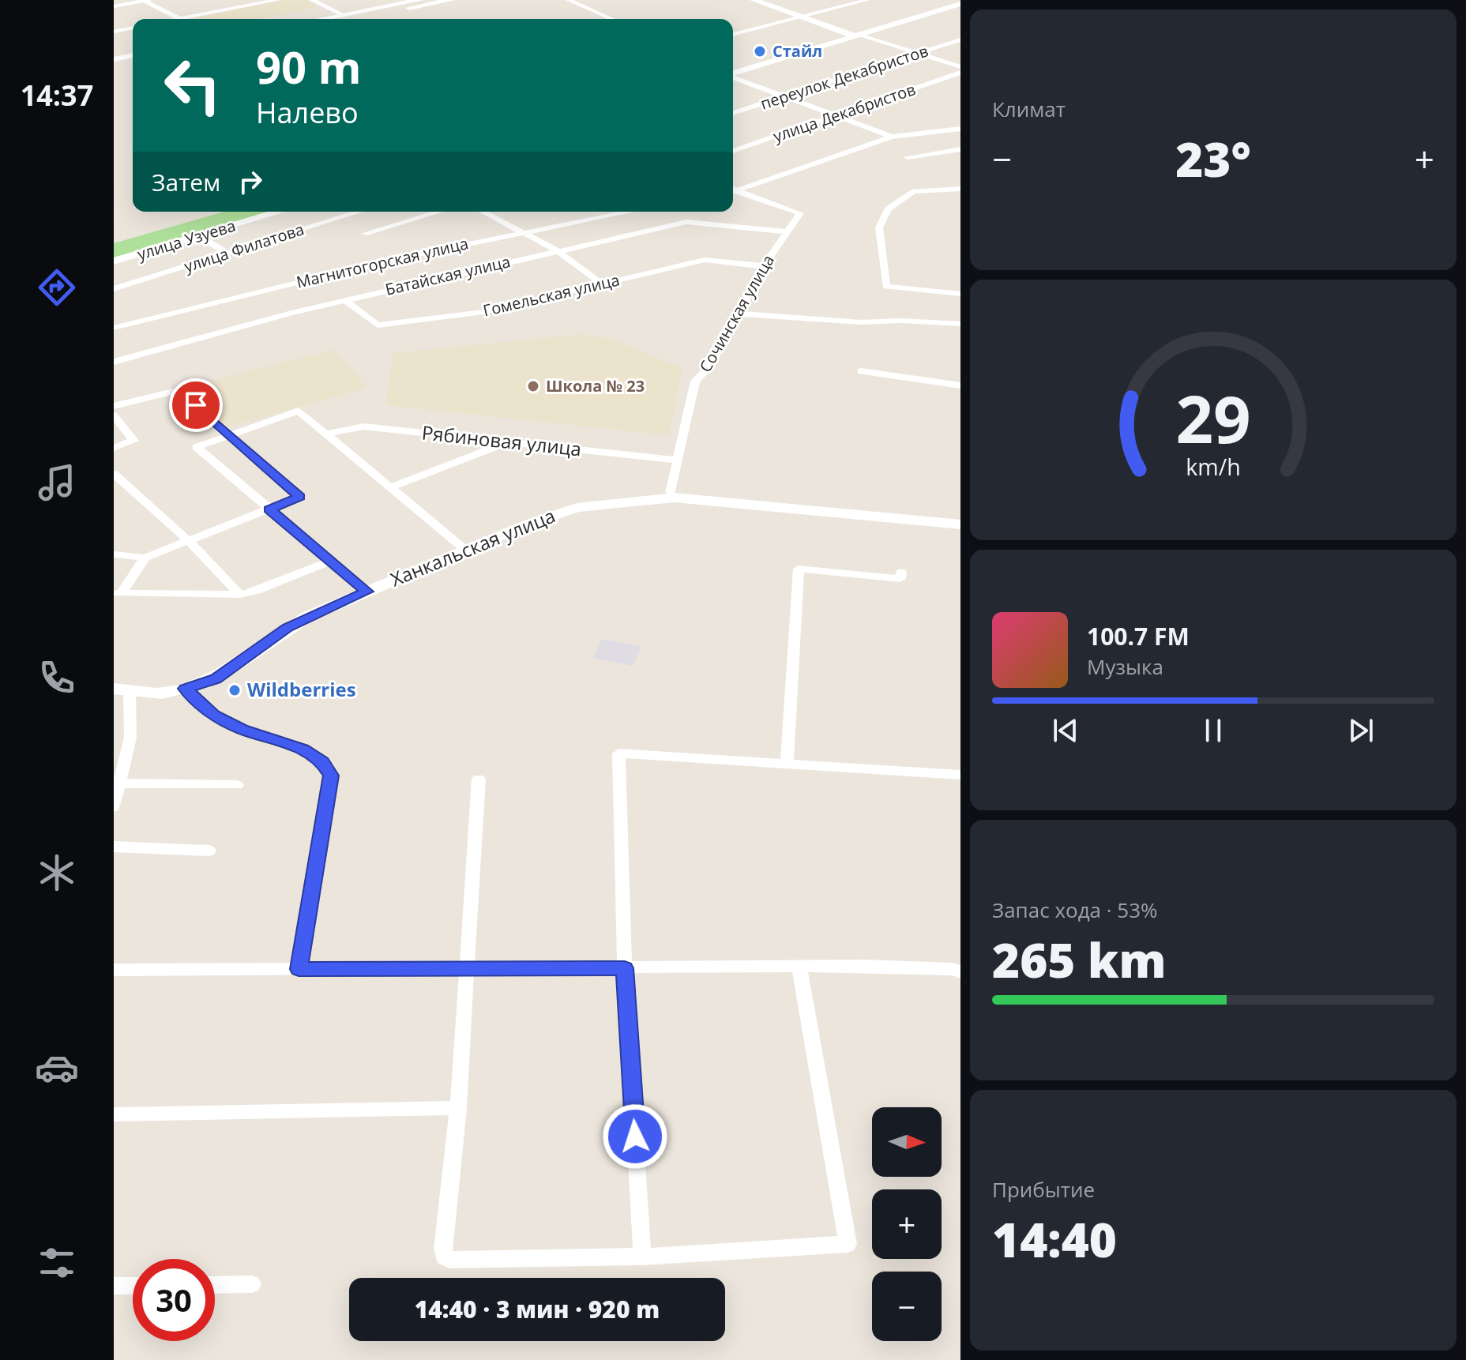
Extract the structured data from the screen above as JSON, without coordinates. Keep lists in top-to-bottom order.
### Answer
{
  "streets": {
    "street": [
      "переулок Декабристов",
      "улица Декабристов",
      "улица Узуева",
      "улица Филатова",
      "Магнитогорская улица",
      "Батайская улица",
      "Гомельская улица",
      "Сочинская улица",
      "Рябиновая улица",
      "Ханкальская улица"
    ]
  },
  "crossings": [
    ["Батайская улица", "Гомельская улица"],
    ["Батайская улица", "Сочинская улица"],
    ["Гомельская улица", "Сочинская улица"],
    ["Сочинская улица", "Рябиновая улица"],
    ["Сочинская улица", "Ханкальская улица"]
  ],
  "places": ["Стайл", "Школа № 23", "Wildberries"],
  "north": "right",
  "page": {
    "tabs": "14:37",
    "tile": [
      "Климат",
      ["Запас хода · 53%", "265 km"],
      ["Прибытие", "14:40"]
    ],
    "turn": ["90 m", "Налево"],
    "heat": ["−", "23°", "+"],
    "then": "Затем",
    "song": ["100.7 FM", "Музыка"],
    "map_buttons": ["+", "−"],
    "limit": "30",
    "trip": "14:40 · 3 мин · 920 m",
    "gauge": ["29", "km/h"]
  }
}
